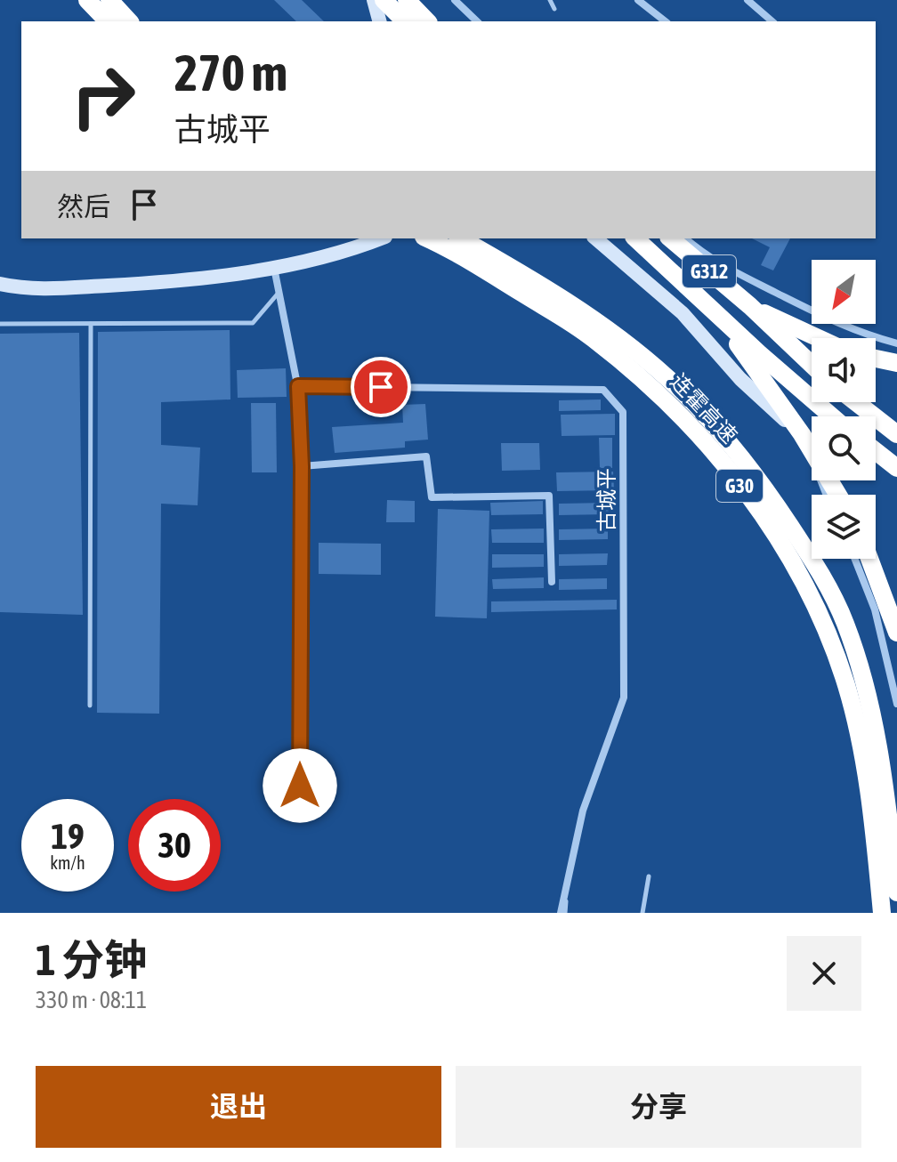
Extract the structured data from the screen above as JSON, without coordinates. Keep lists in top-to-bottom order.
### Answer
{
  "streets": {
    "highway": ["G312", "连霍高速", "G30"],
    "street": ["古城平"]
  },
  "north": "bottom left",
  "page": {
    "turn": ["270 m", "古城平"],
    "then": "然后",
    "speed": "19 km/h",
    "limit": "30",
    "heading": ["1 分钟", "330 m · 08:11"],
    "buttons": ["退出", "分享"]
  }
}
